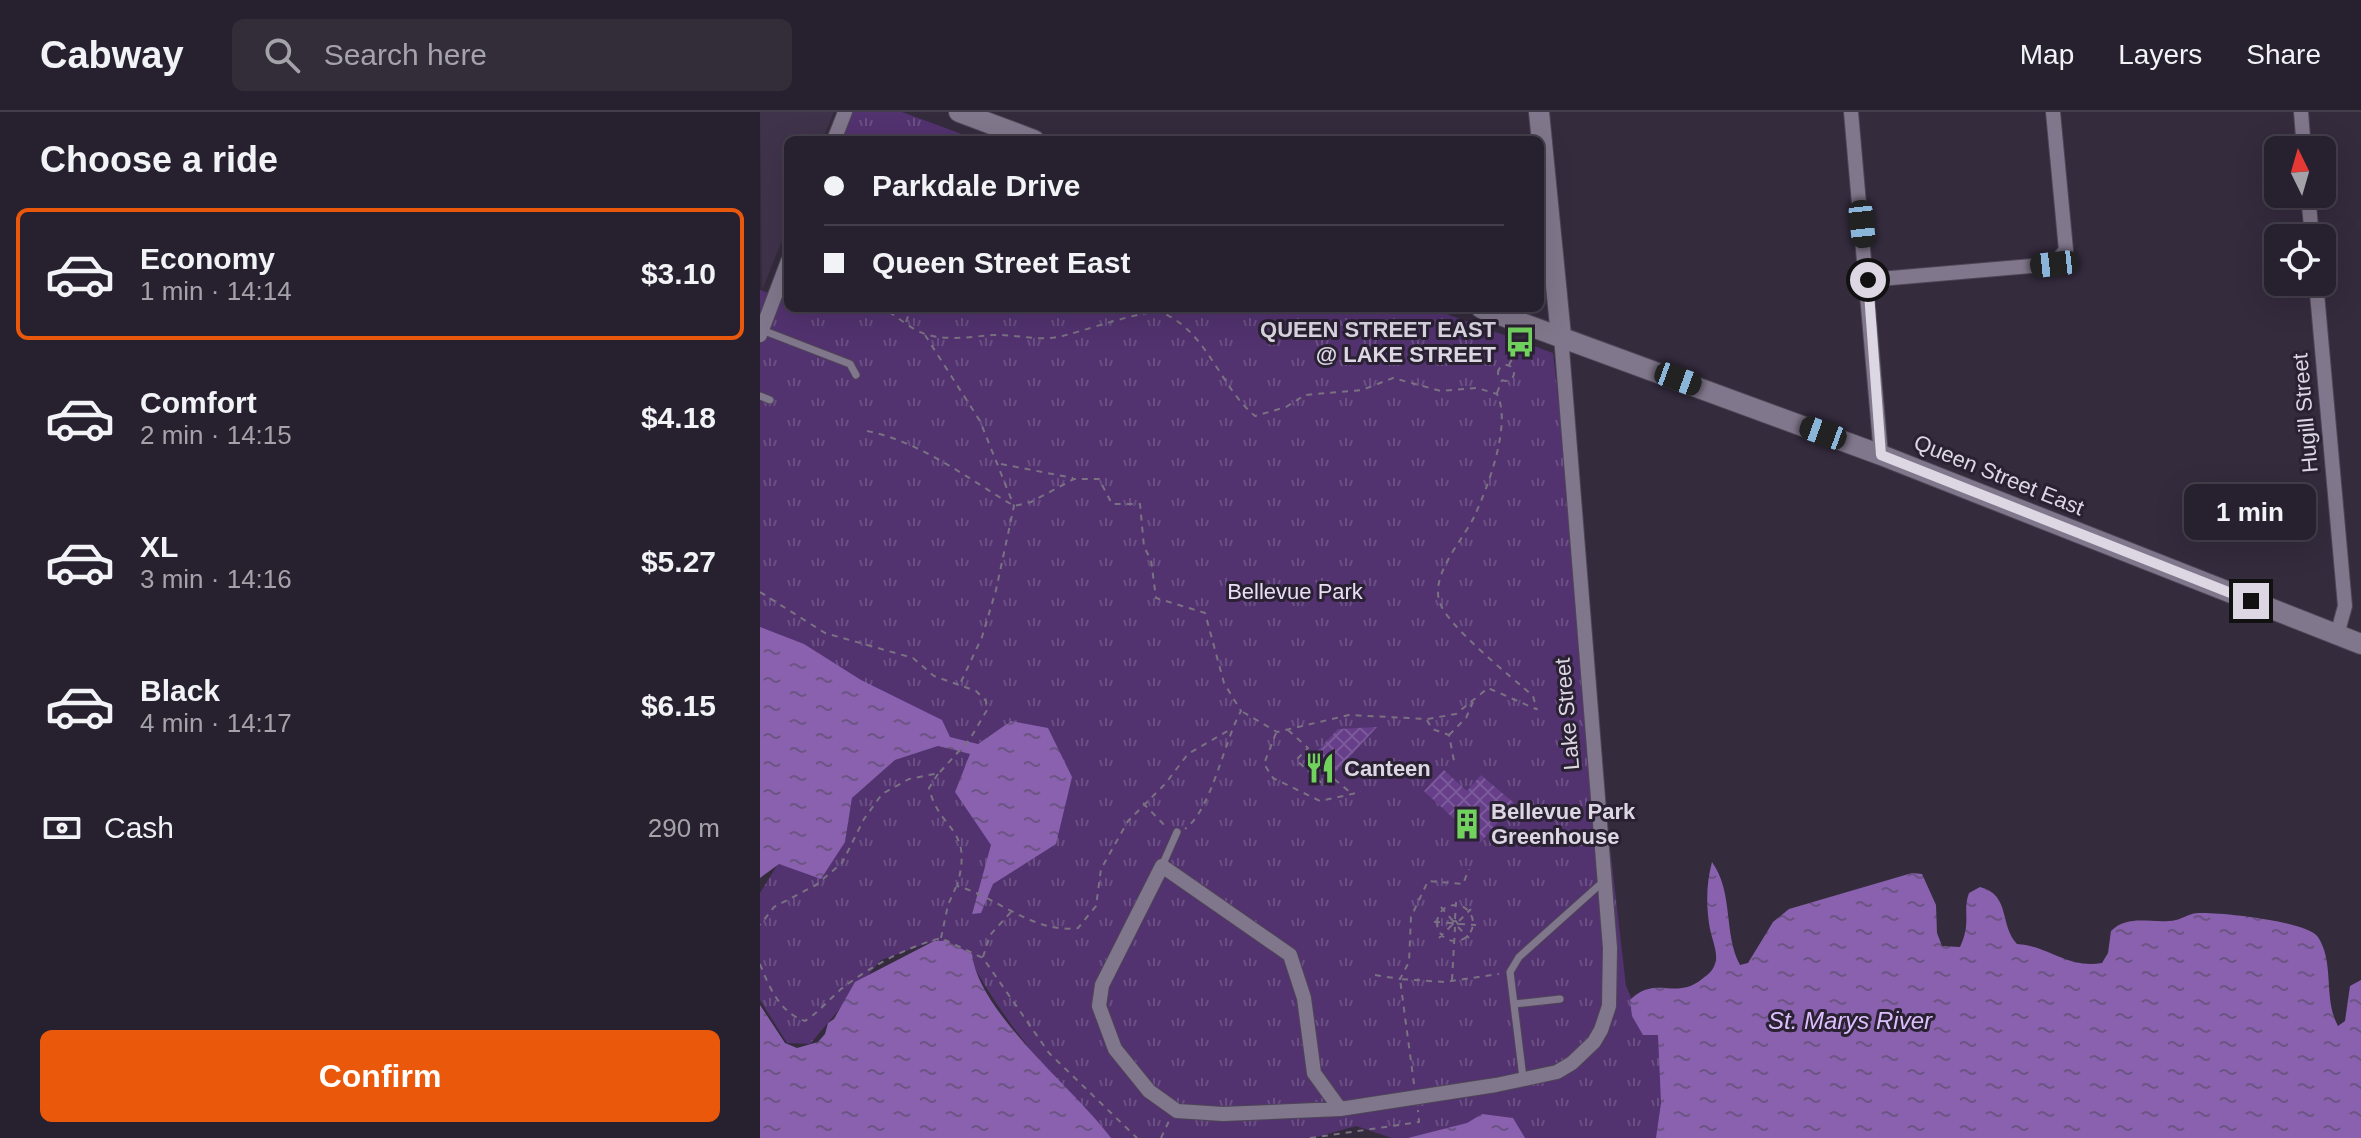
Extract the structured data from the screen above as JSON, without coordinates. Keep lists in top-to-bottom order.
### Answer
{
  "streets": {
    "main road": ["Queen Street East", "Lake Street"],
    "street": ["Hugill Street"]
  },
  "crossings": [
    ["Hugill Street", "Queen Street East"],
    ["Queen Street East", "Lake Street"]
  ],
  "water": ["St. Marys River"],
  "parks": ["Bellevue Park"],
  "places": {
    "bus stop": ["QUEEN STREET EAST @ LAKE STREET"],
    "restaurant": ["Canteen"],
    "building": ["Bellevue Park Greenhouse"]
  },
  "north": "top",
  "page": {
    "header": "Cabway",
    "search": "Search here",
    "nav": ["Map", "Layers", "Share"],
    "heading": "Choose a ride",
    "banner": ["Parkdale Drive", "Queen Street East"],
    "list": [
      {
        "name": "Economy",
        "note": "1 min · 14:14",
        "value": "$3.10"
      },
      {
        "name": "Comfort",
        "note": "2 min · 14:15",
        "value": "$4.18"
      },
      {
        "name": "XL",
        "note": "3 min · 14:16",
        "value": "$5.27"
      },
      {
        "name": "Black",
        "note": "4 min · 14:17",
        "value": "$6.15"
      }
    ],
    "bubble": "1 min",
    "pay": ["Cash", "290 m"],
    "buttons": "Confirm"
  }
}
